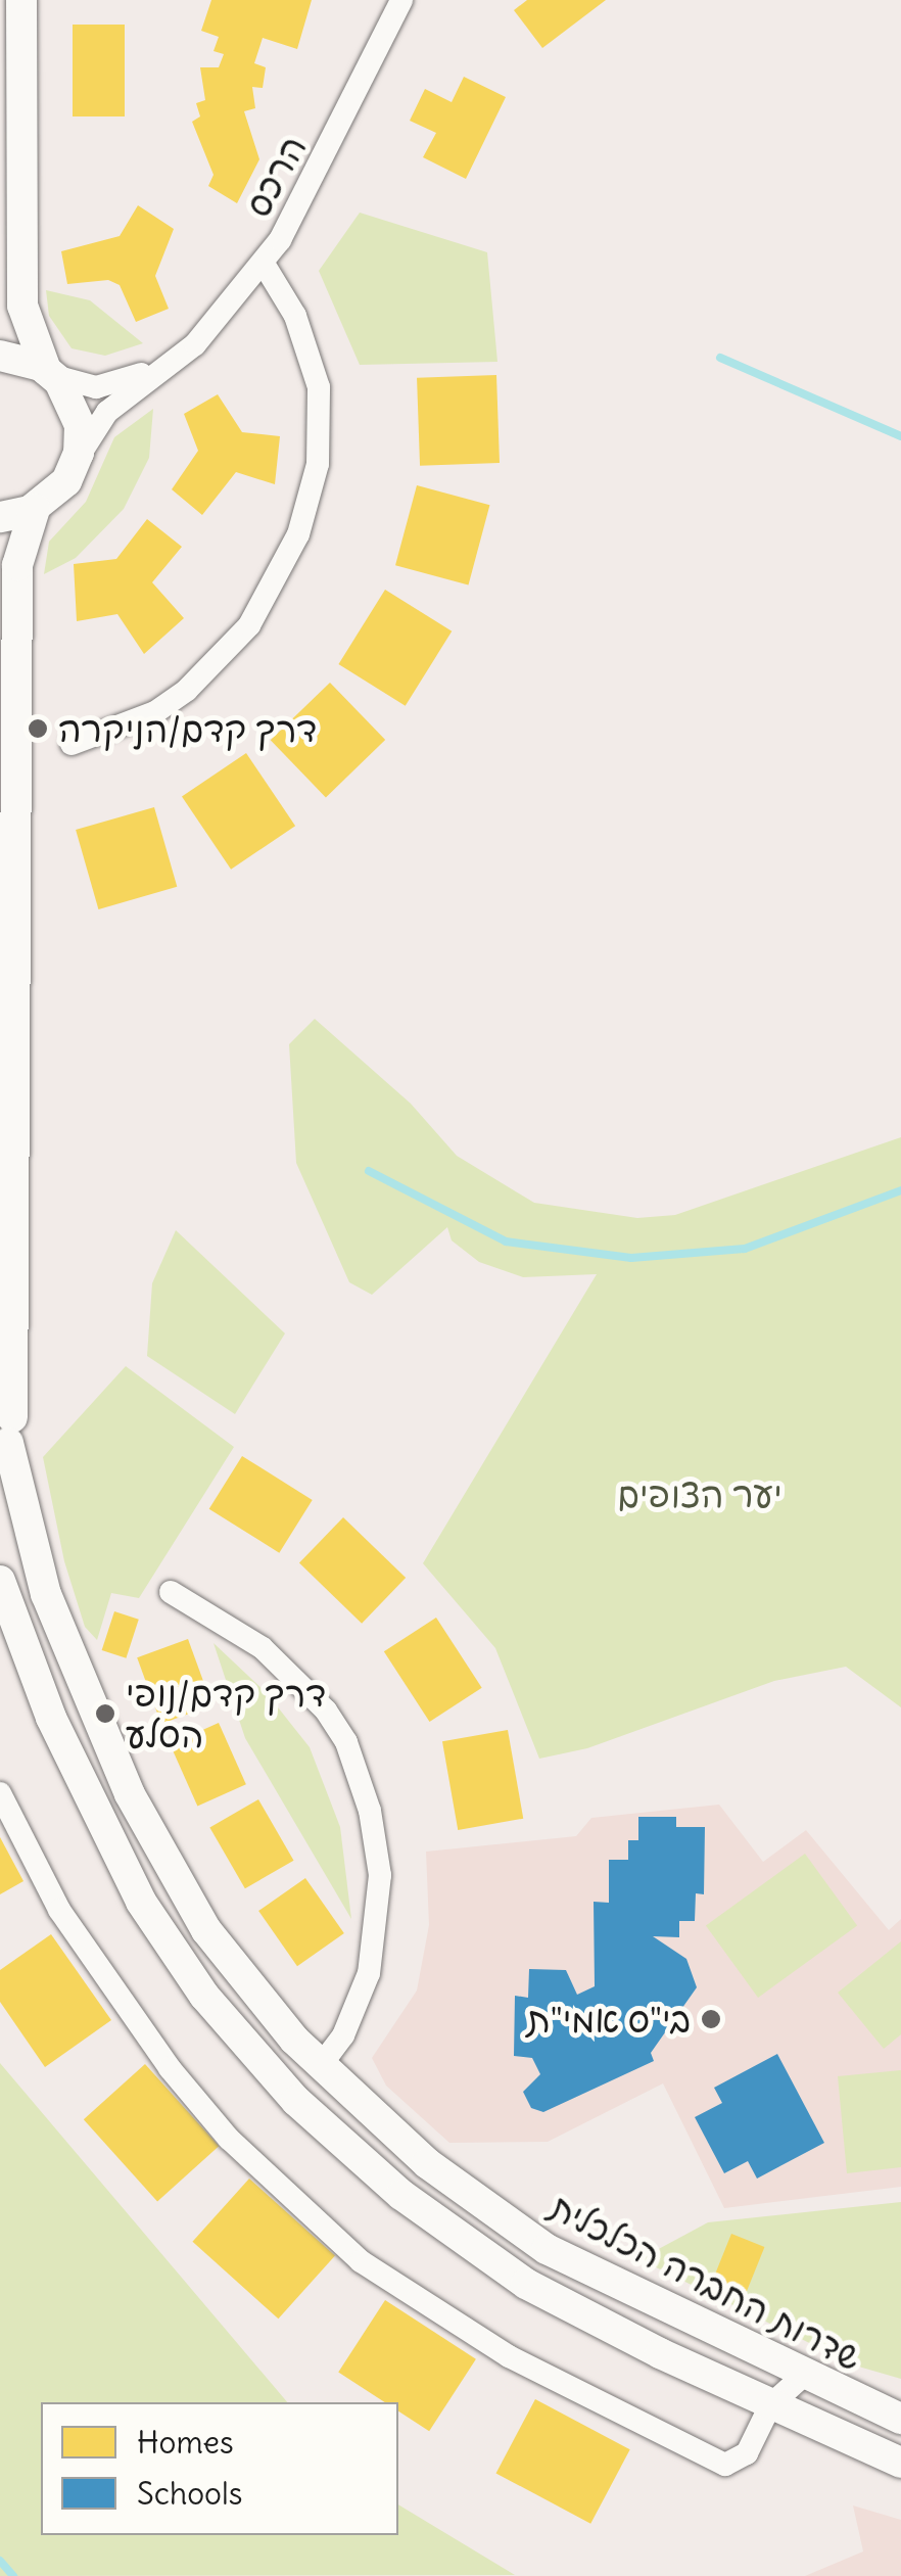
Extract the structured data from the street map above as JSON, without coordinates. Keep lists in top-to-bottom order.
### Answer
{
  "streets": {
    "main road": ["שדרות החברה הכלכלית"],
    "street": ["הרכס"]
  },
  "parks": ["יער הצופים"],
  "places": ["דרך קדם/הניקרה", "דרך קדם/נופי הסלע", "בי\"ס אמי\"ת"],
  "legend": ["Homes", "Schools"]
}
